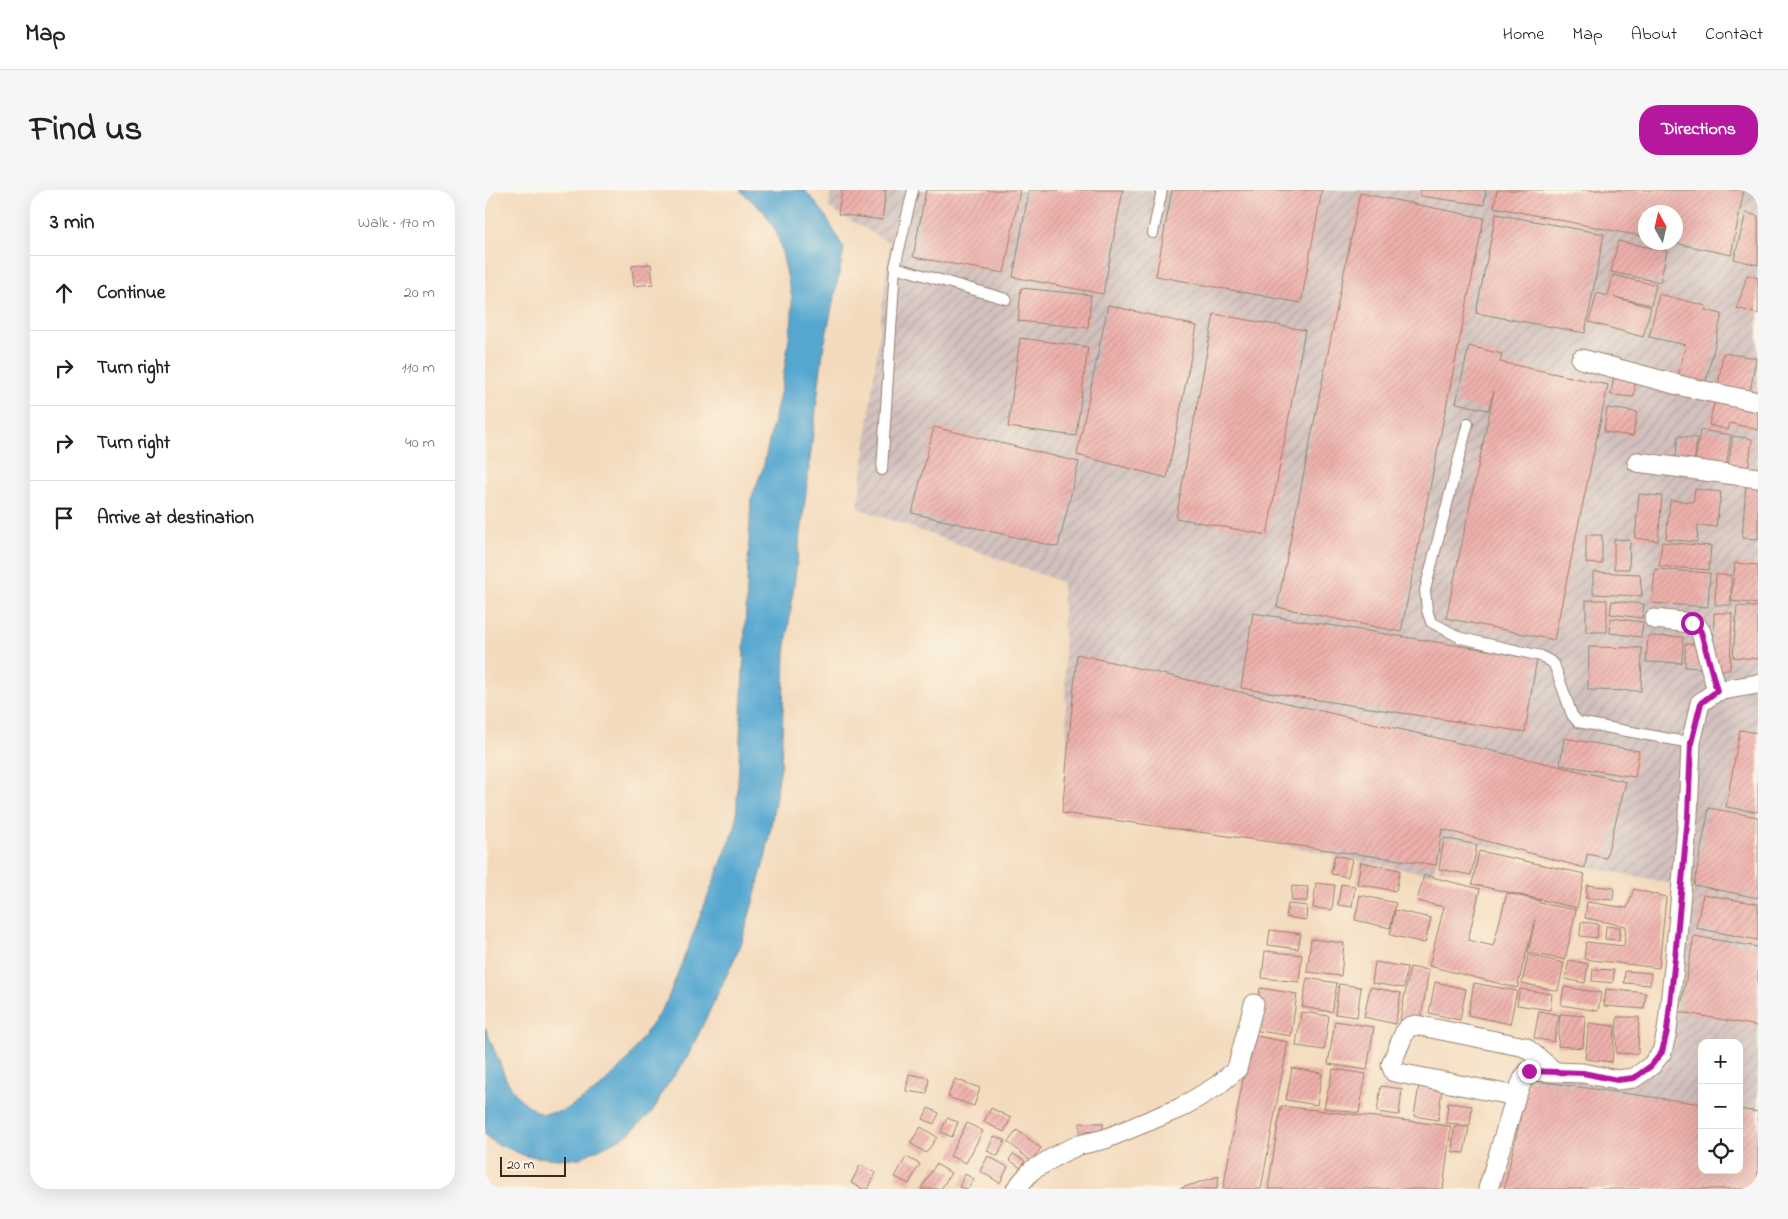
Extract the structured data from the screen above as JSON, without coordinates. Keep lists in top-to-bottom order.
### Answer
{
  "scale_bar": "20 m",
  "north": "top",
  "page": {
    "header": "Map",
    "nav": [
      "Home",
      "Map",
      "About",
      "Contact"
    ],
    "title": "Find us",
    "buttons": "Directions",
    "heading": ["3 min", "Walk · 170 m"],
    "list": [
      ["Continue", "20 m"],
      ["Turn right", "110 m"],
      ["Turn right", "40 m"],
      "Arrive at destination"
    ],
    "map_buttons": ["+", "−"],
    "scale": "20 m"
  }
}
